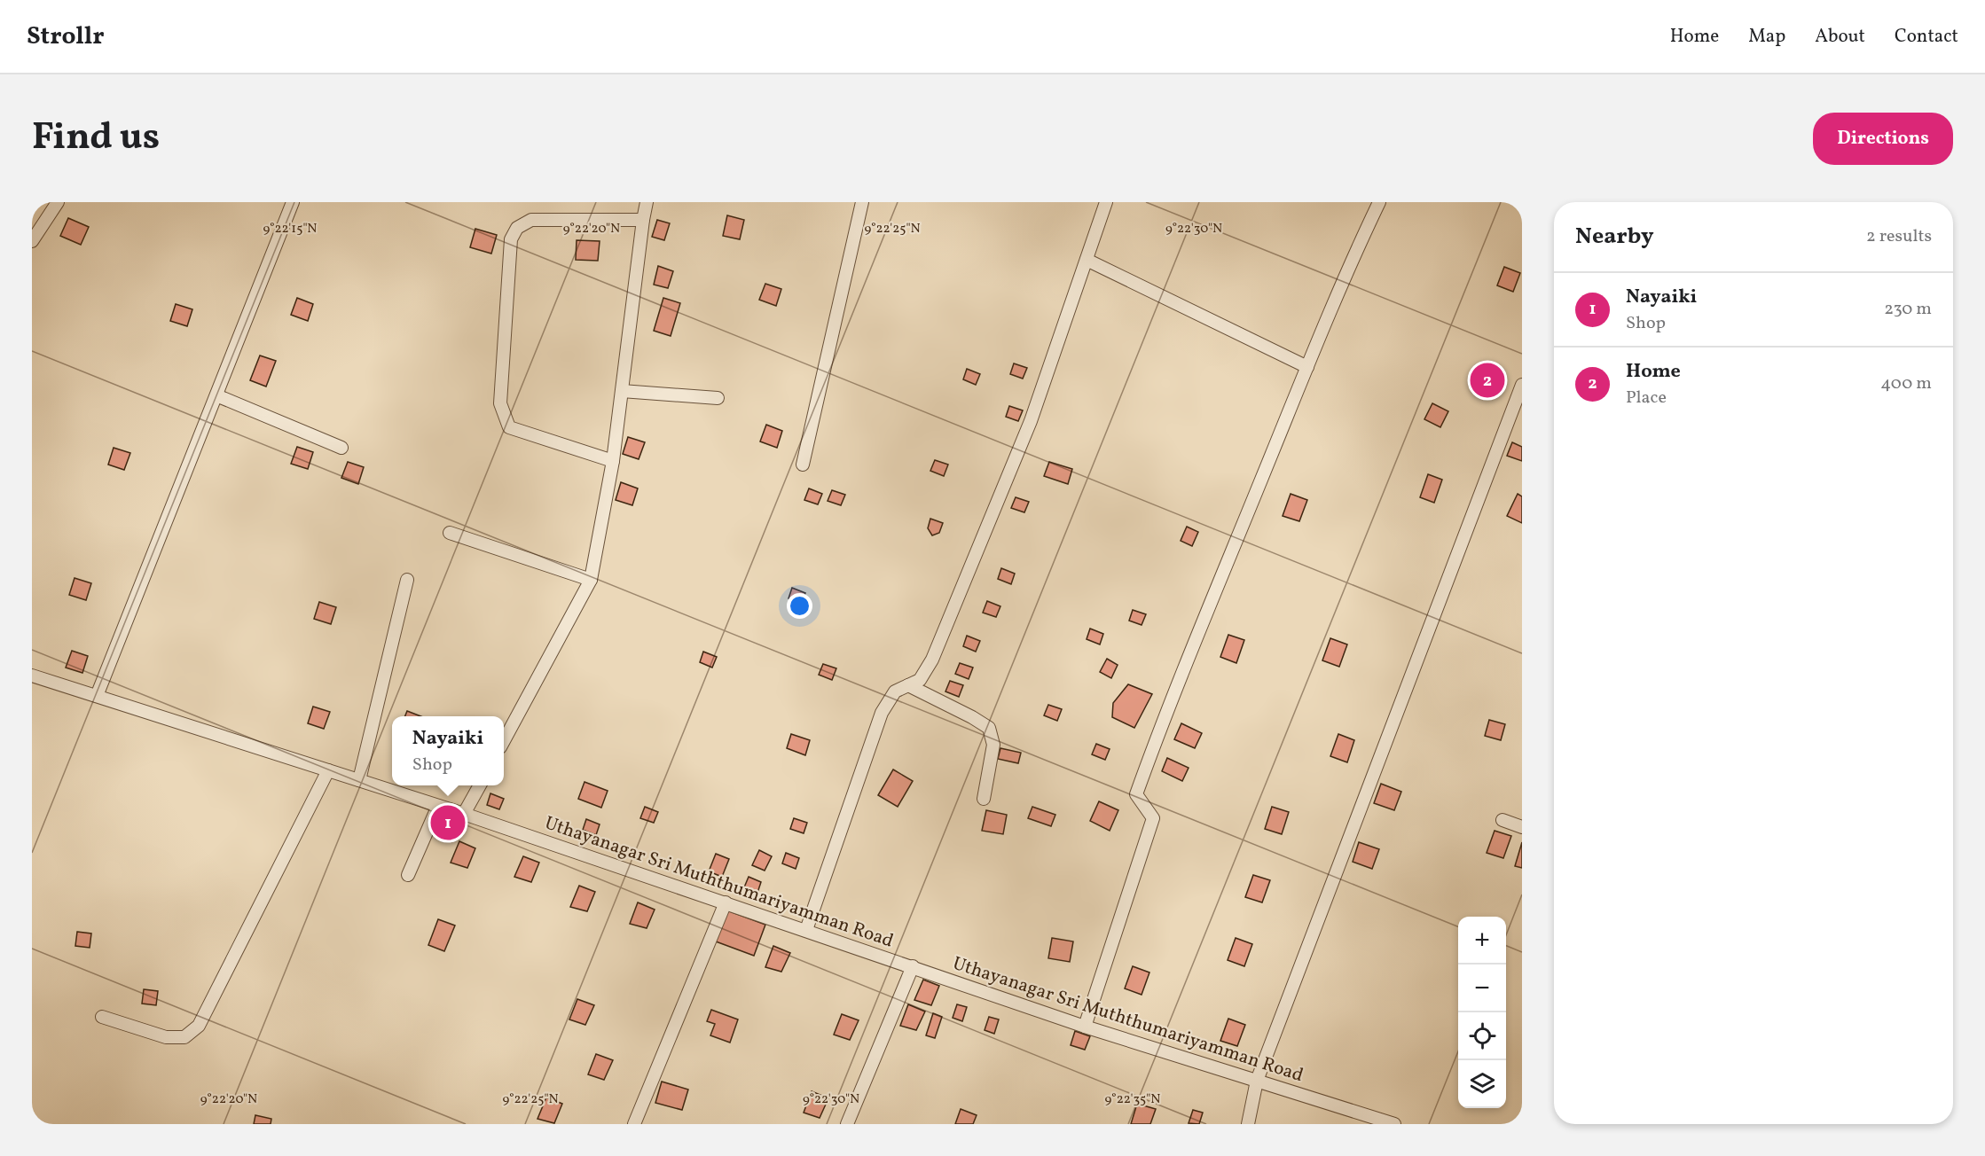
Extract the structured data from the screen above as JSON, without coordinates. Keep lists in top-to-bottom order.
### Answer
{
  "streets": {
    "street": ["Uthayanagar Sri Muththumariyamman Road"]
  },
  "page": {
    "header": "Strollr",
    "nav": [
      "Home",
      "Map",
      "About",
      "Contact"
    ],
    "title": "Find us",
    "buttons": "Directions",
    "heading": ["Nearby", "2 results"],
    "list": [
      {
        "mark": "1",
        "name": "Nayaiki",
        "note": "Shop",
        "value": "230 m"
      },
      {
        "mark": "2",
        "name": "Home",
        "note": "Place",
        "value": "400 m"
      }
    ],
    "pins": ["2", "1"],
    "popup": ["Nayaiki", "Shop"],
    "map_buttons": ["+", "−"]
  },
  "coordinates": [
    "9°22'20\"N",
    "9°22'25\"N",
    "9°22'15\"N",
    "9°22'30\"N",
    "9°22'35\"N"
  ]
}
